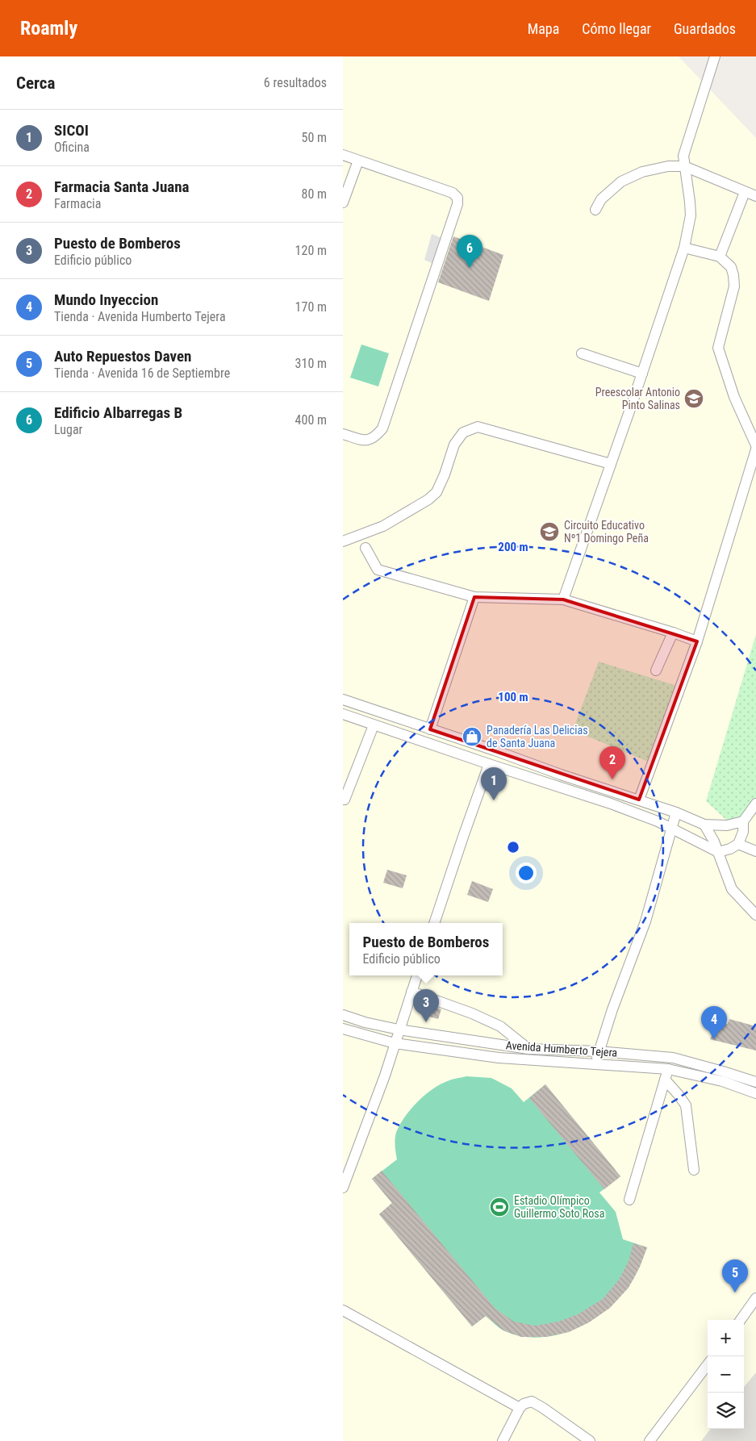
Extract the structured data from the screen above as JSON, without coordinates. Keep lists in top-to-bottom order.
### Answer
{
  "streets": {
    "street": ["Avenida Humberto Tejera"]
  },
  "places": {
    "school or university": ["Preescolar Antonio Pinto Salinas", "Circuito Educativo Nº1 Domingo Peña"],
    "shop": ["Panadería Las Delicias de Santa Juana"],
    "sports": ["Estadio Olímpico Guillermo Soto Rosa"]
  },
  "page": {
    "header": "Roamly",
    "nav": ["Mapa", "Cómo llegar", "Guardados"],
    "heading": ["Cerca", "6 resultados"],
    "list": [
      {
        "mark": "1",
        "name": "SICOI",
        "note": "Oficina",
        "value": "50 m"
      },
      {
        "mark": "2",
        "name": "Farmacia Santa Juana",
        "note": "Farmacia",
        "value": "80 m"
      },
      {
        "mark": "3",
        "name": "Puesto de Bomberos",
        "note": "Edificio público",
        "value": "120 m"
      },
      {
        "mark": "4",
        "name": "Mundo Inyeccion",
        "note": "Tienda · Avenida Humberto Tejera",
        "value": "170 m"
      },
      {
        "mark": "5",
        "name": "Auto Repuestos Daven",
        "note": "Tienda · Avenida 16 de Septiembre",
        "value": "310 m"
      },
      {
        "mark": "6",
        "name": "Edificio Albarregas B",
        "note": "Lugar",
        "value": "400 m"
      }
    ],
    "pins": [
      "6",
      "2",
      "1",
      "3",
      "4",
      "5"
    ],
    "popup": ["Puesto de Bomberos", "Edificio público"],
    "map_buttons": ["+", "−"]
  },
  "rings": ["200 m", "100 m"]
}
